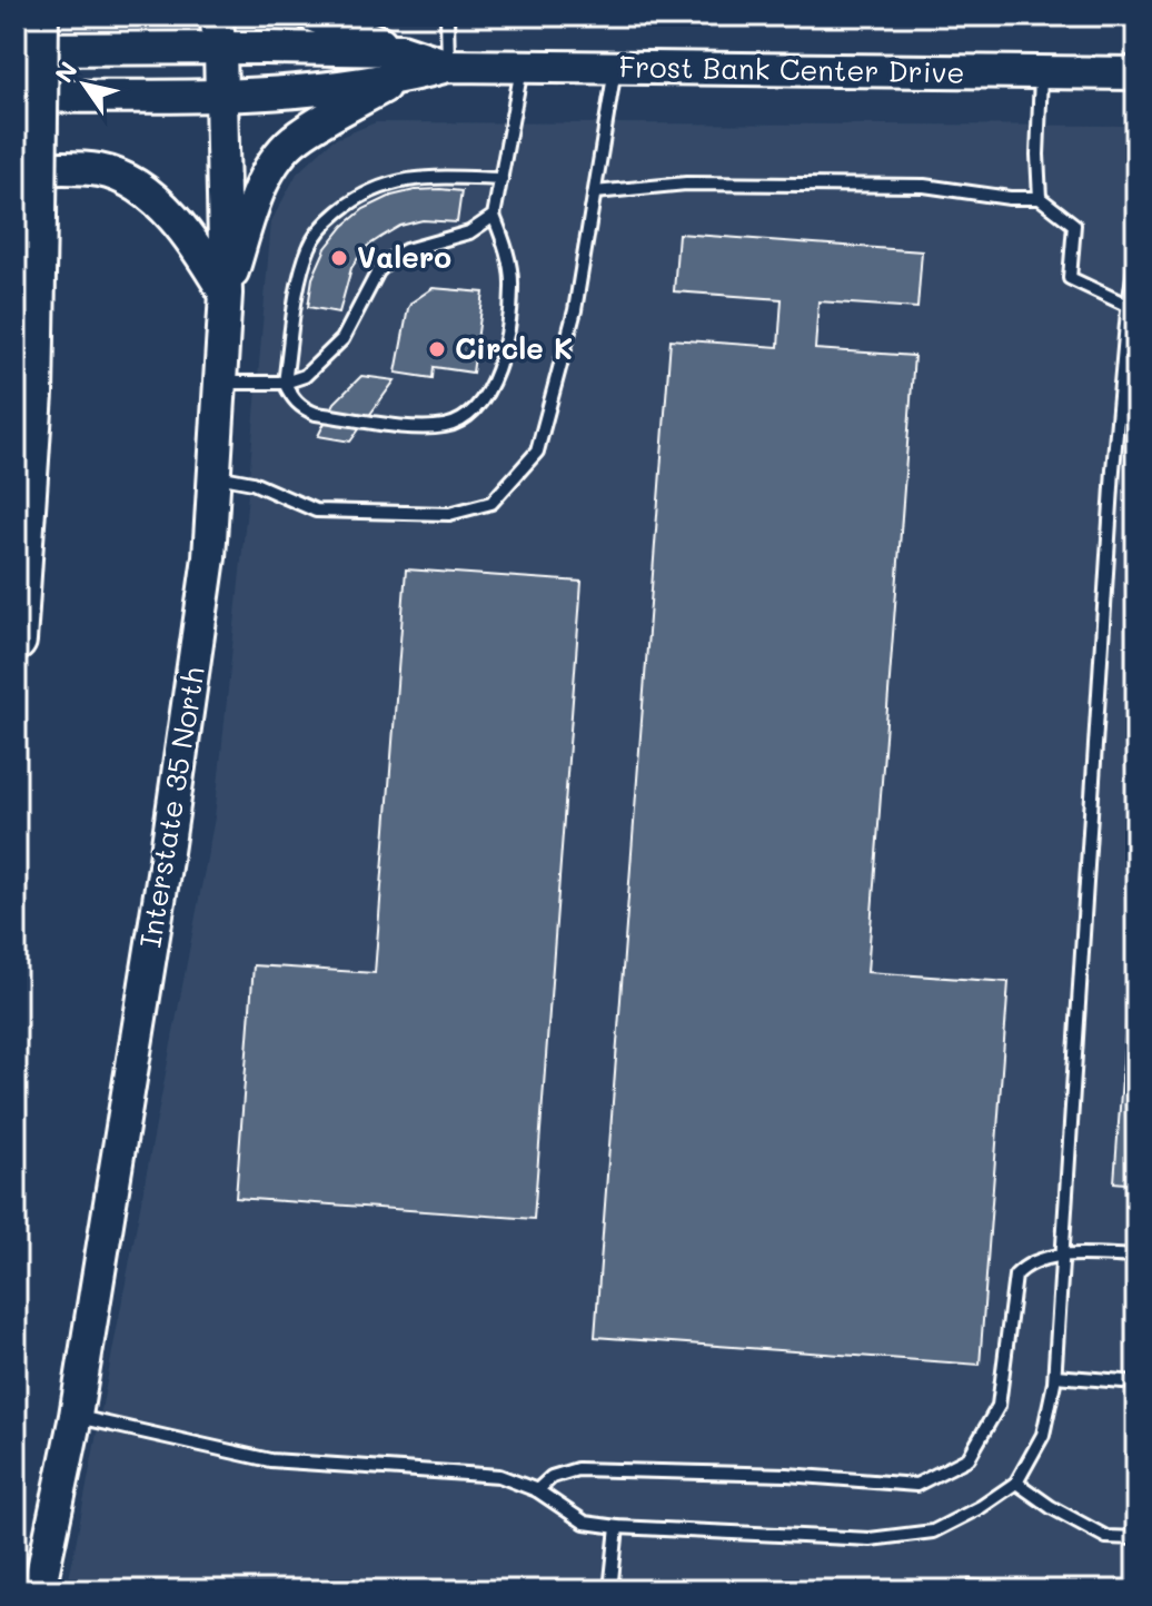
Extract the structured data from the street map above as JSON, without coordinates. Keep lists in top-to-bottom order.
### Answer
{
  "streets": {
    "main road": ["Frost Bank Center Drive", "Interstate 35 North"]
  },
  "crossings": [
    ["Frost Bank Center Drive", "Interstate 35 North"]
  ],
  "places": ["Valero", "Circle K"],
  "north": "top left"
}
